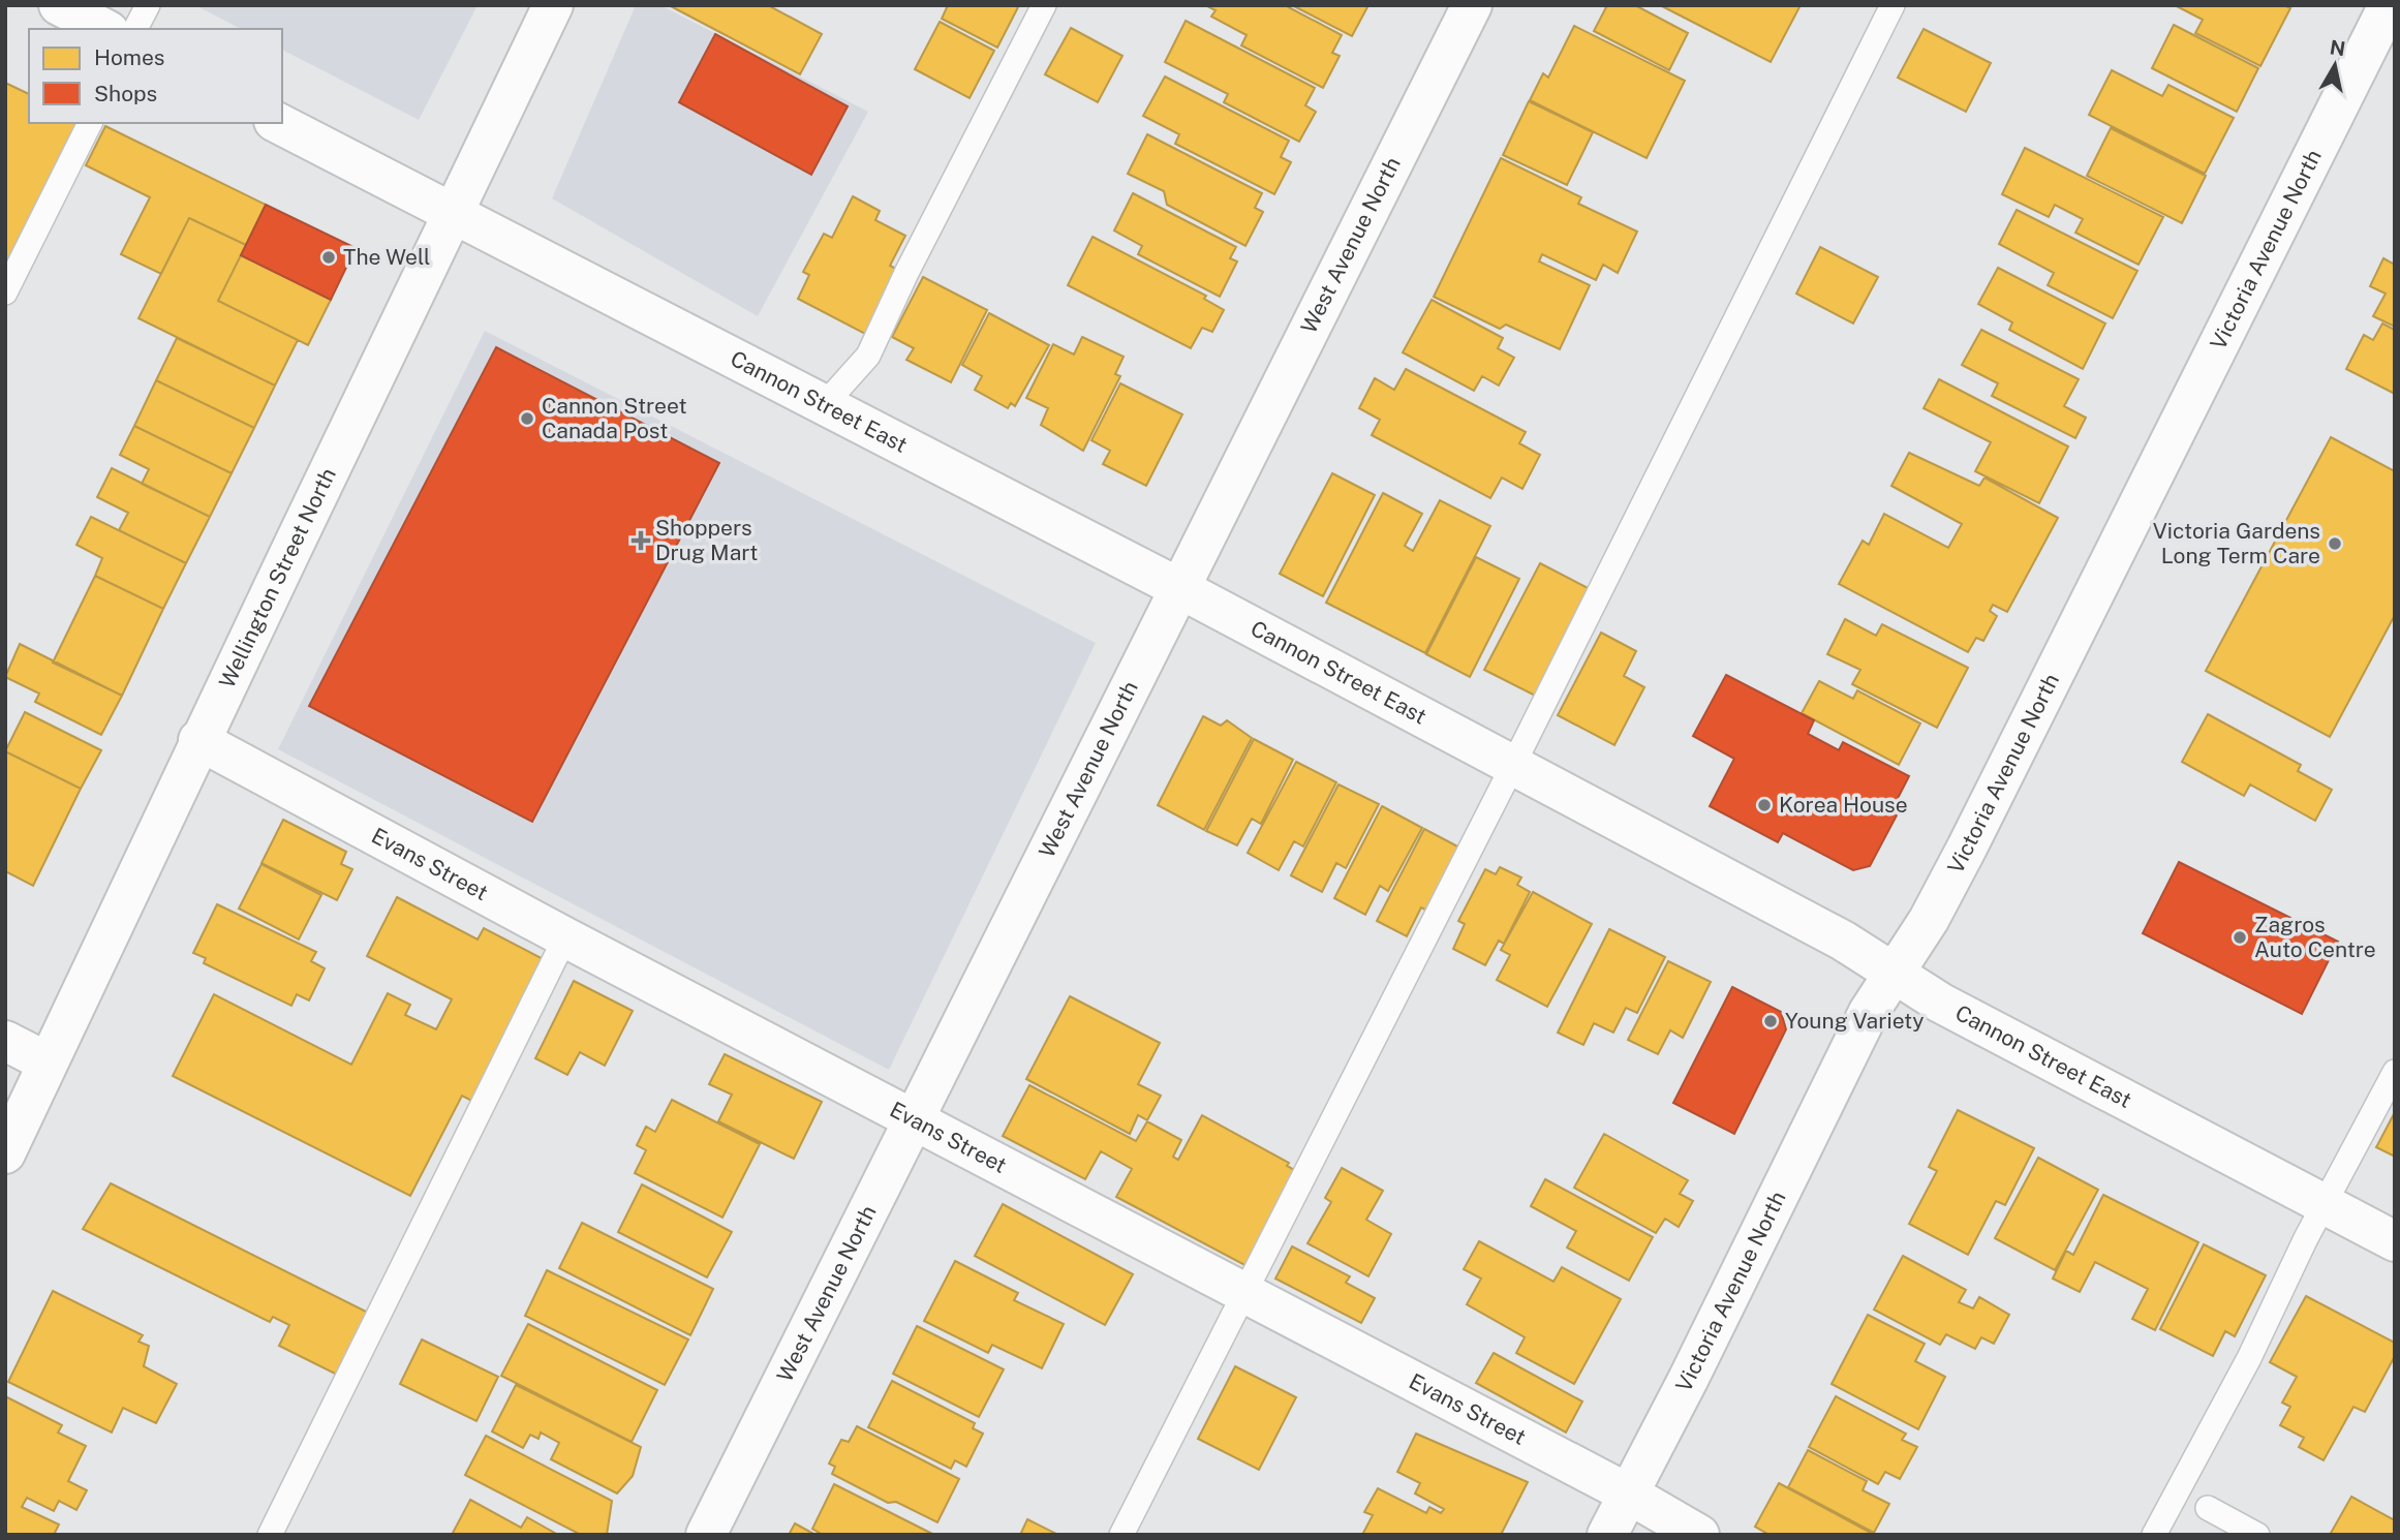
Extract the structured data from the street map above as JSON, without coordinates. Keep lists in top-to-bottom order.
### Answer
{
  "streets": {
    "main road": [
      "West Avenue North",
      "Victoria Avenue North",
      "Cannon Street East",
      "Wellington Street North",
      "Evans Street"
    ]
  },
  "crossings": [
    ["West Avenue North", "Cannon Street East"],
    ["West Avenue North", "Evans Street"],
    ["Victoria Avenue North", "Cannon Street East"],
    ["Victoria Avenue North", "Evans Street"],
    ["Cannon Street East", "Wellington Street North"],
    ["Wellington Street North", "Evans Street"]
  ],
  "places": {
    "other": [
      "The Well",
      "Cannon Street Canada Post",
      "Victoria Gardens Long Term Care",
      "Korea House",
      "Zagros Auto Centre",
      "Young Variety"
    ],
    "health": ["Shoppers Drug Mart"]
  },
  "legend": ["Homes", "Shops"],
  "north": "top"
}
